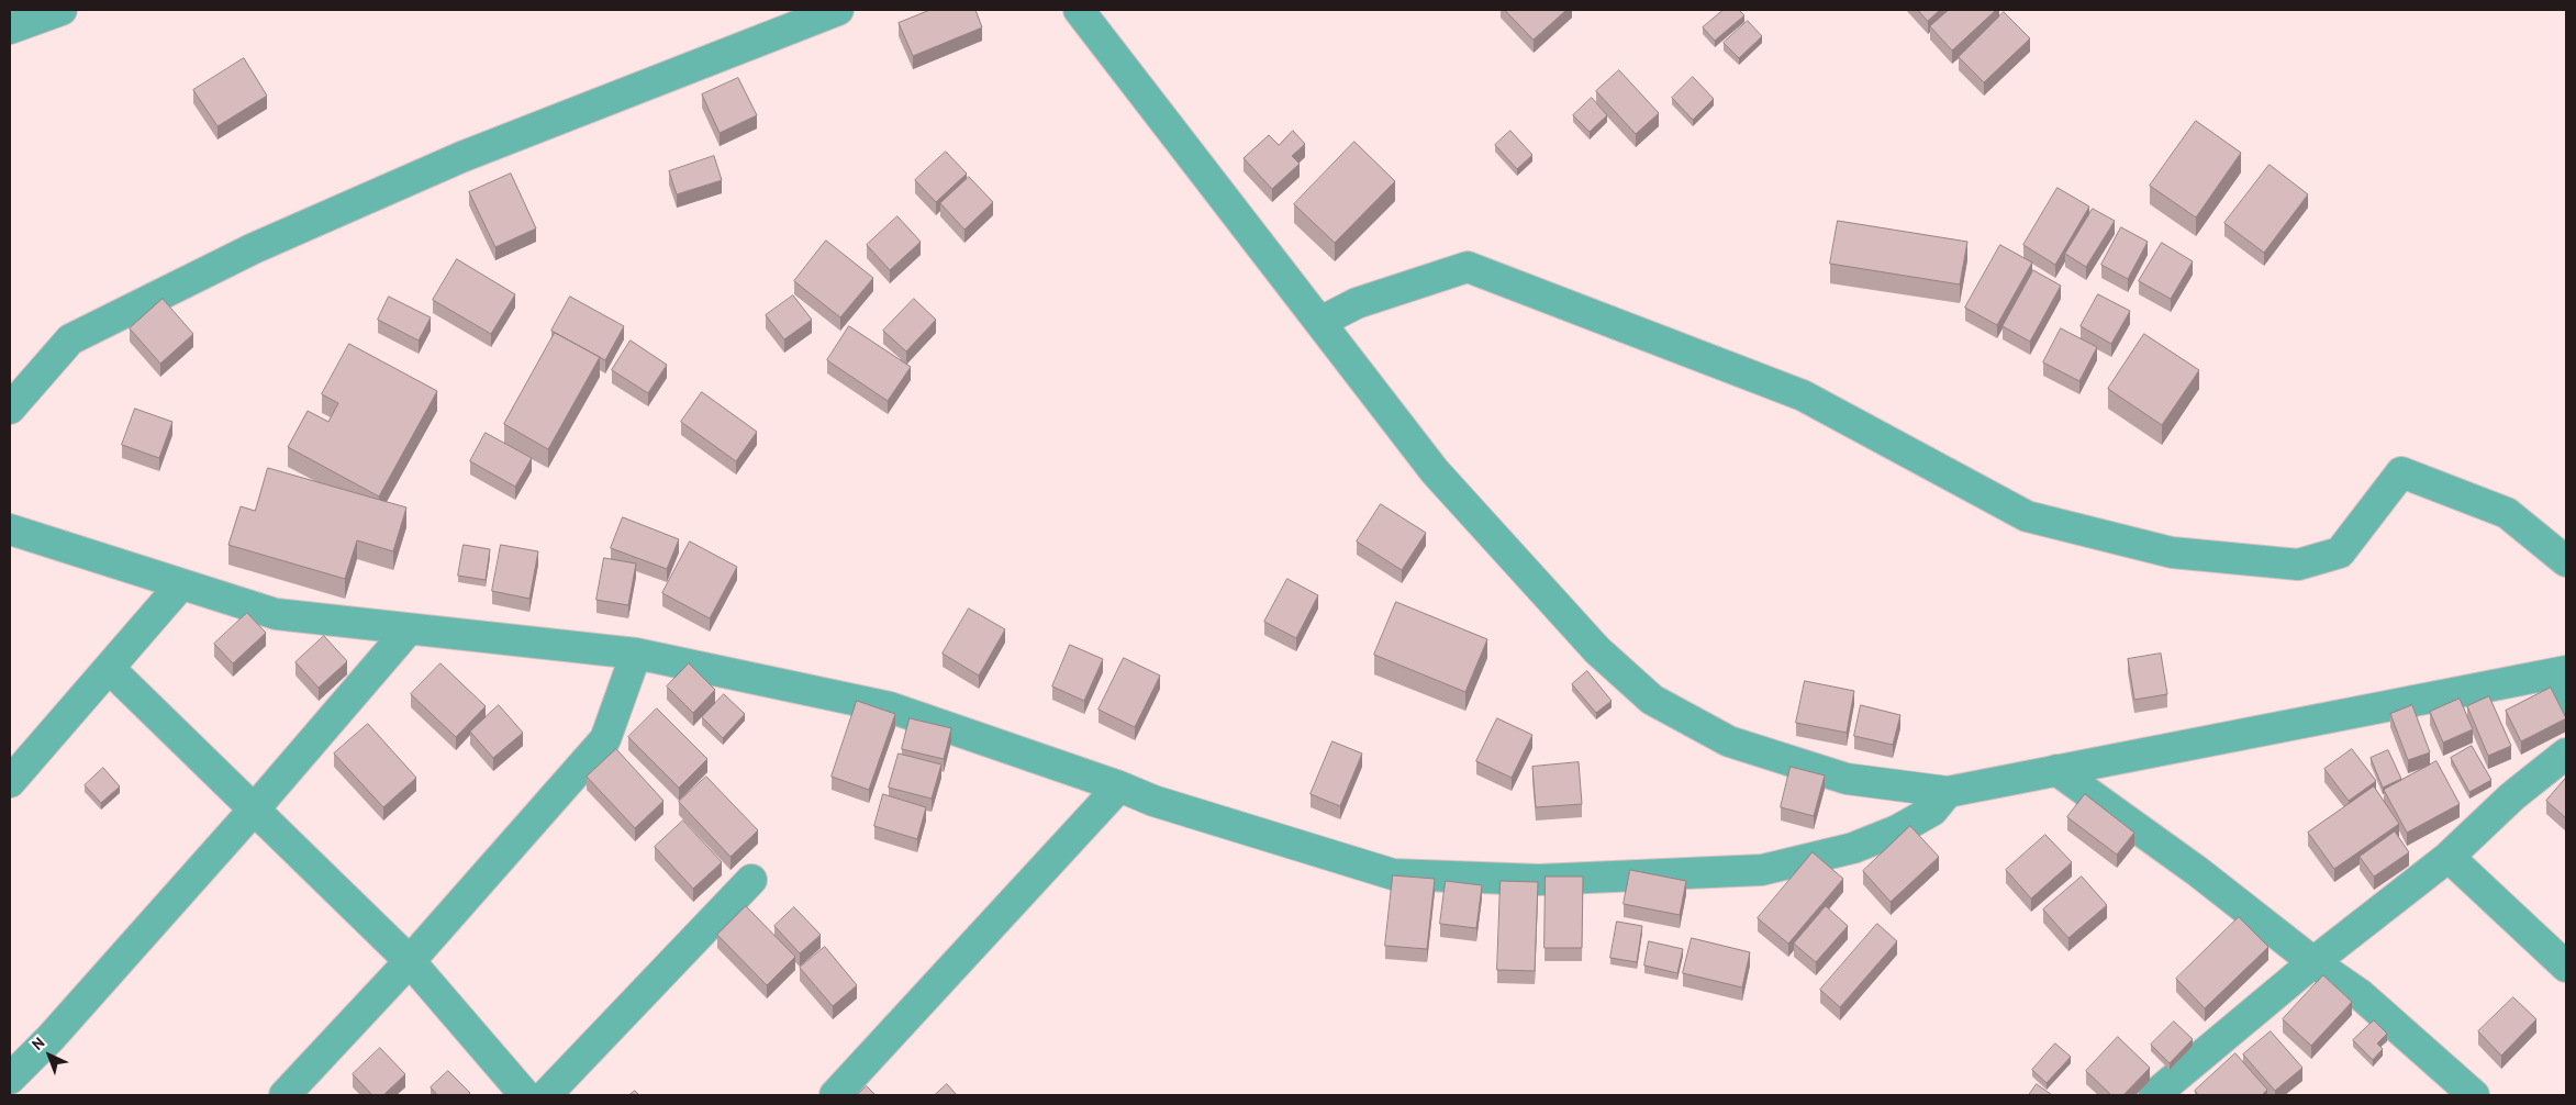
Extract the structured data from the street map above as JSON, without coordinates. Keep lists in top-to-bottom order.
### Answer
{
  "north": "top left"
}
